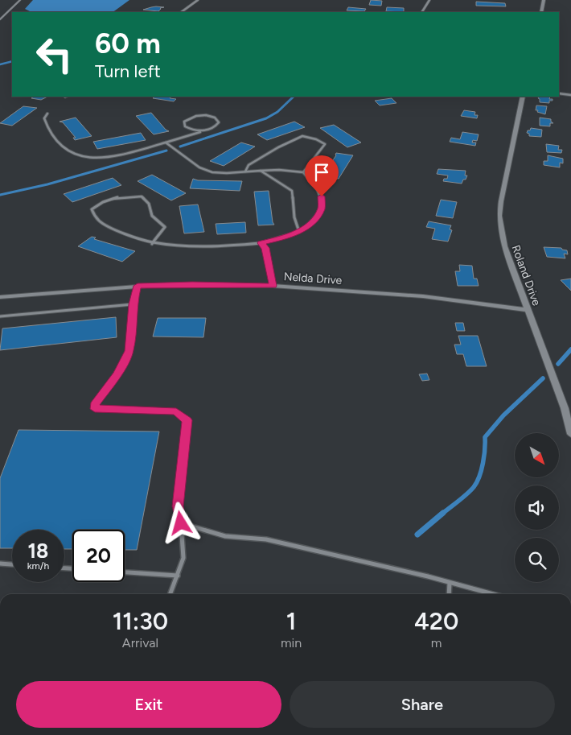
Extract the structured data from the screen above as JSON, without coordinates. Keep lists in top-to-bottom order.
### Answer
{
  "streets": {
    "street": ["Roland Drive", "Nelda Drive"]
  },
  "crossings": [
    ["Roland Drive", "Nelda Drive"]
  ],
  "north": "bottom right",
  "page": {
    "turn": ["60 m", "Turn left"],
    "speed": "18 km/h",
    "limit": "20",
    "eta": [
      "11:30",
      "Arrival",
      "1",
      "min",
      "420",
      "m"
    ],
    "buttons": ["Exit", "Share"]
  }
}
